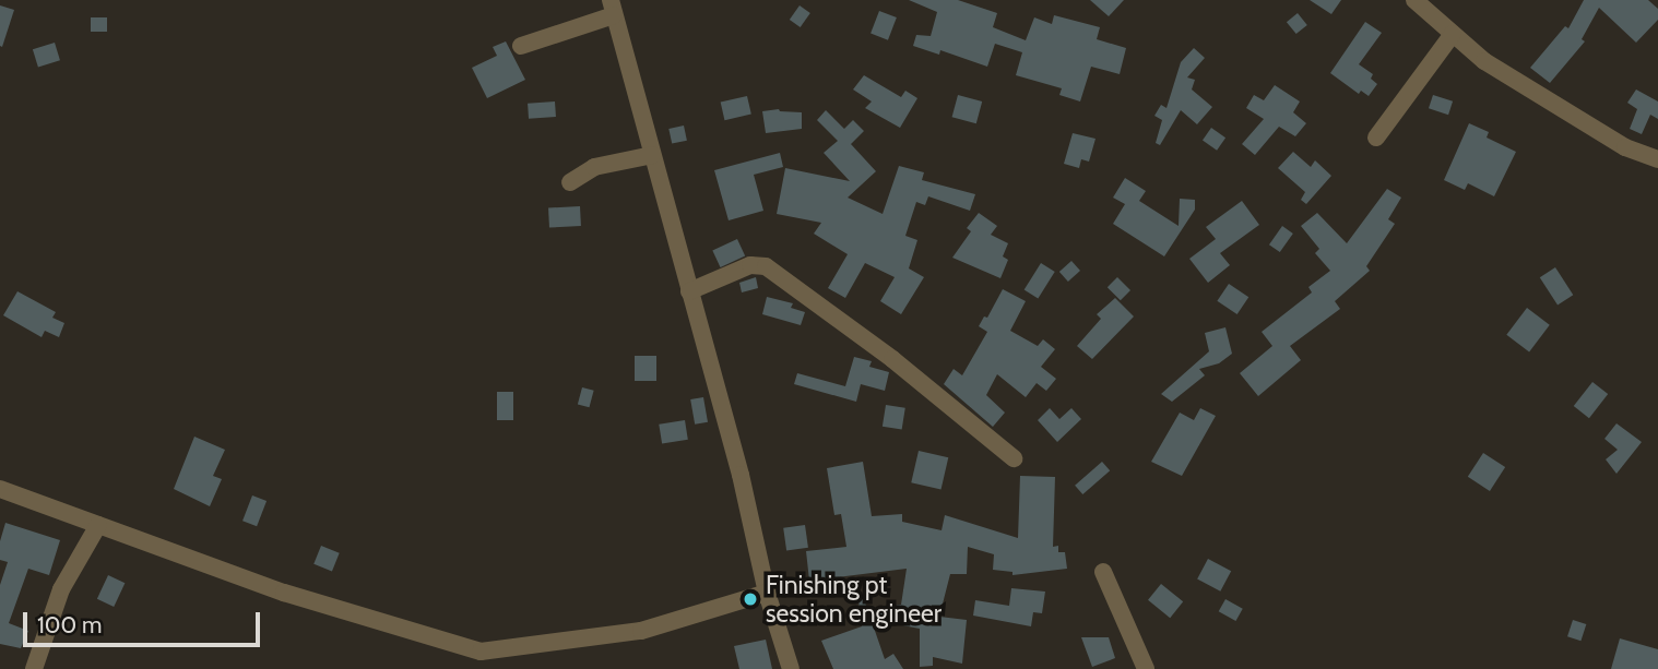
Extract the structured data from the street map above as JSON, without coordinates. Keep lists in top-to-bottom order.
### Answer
{
  "places": ["Finishing pt session engineer"],
  "scale_bar": "100 m"
}
